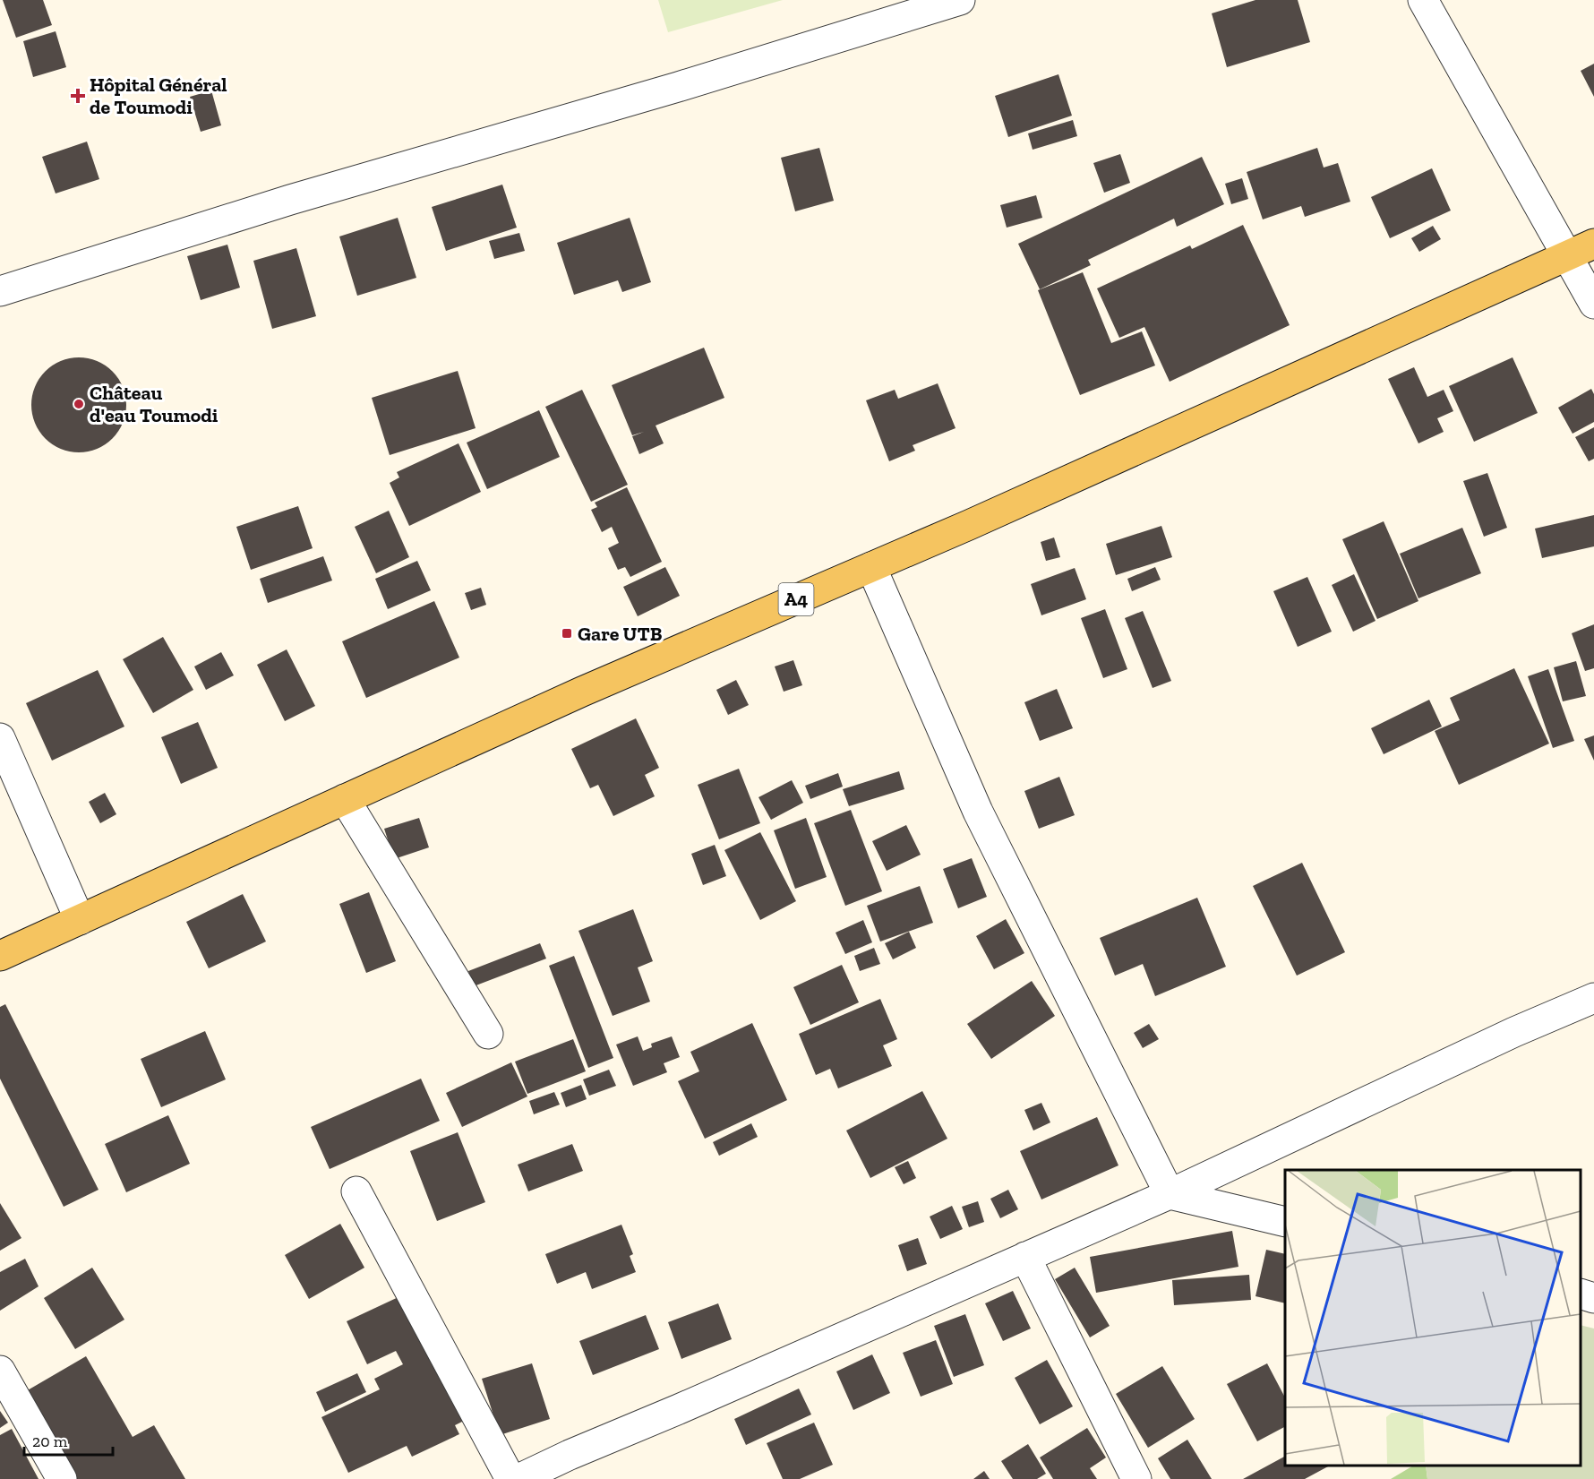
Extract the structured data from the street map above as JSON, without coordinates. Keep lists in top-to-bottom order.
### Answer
{
  "streets": {
    "main road": ["A4"]
  },
  "places": {
    "health": ["Hôpital Général de Toumodi"],
    "other": ["Château d'eau Toumodi"],
    "transit": ["Gare UTB"]
  },
  "scale_bar": "20 m"
}
